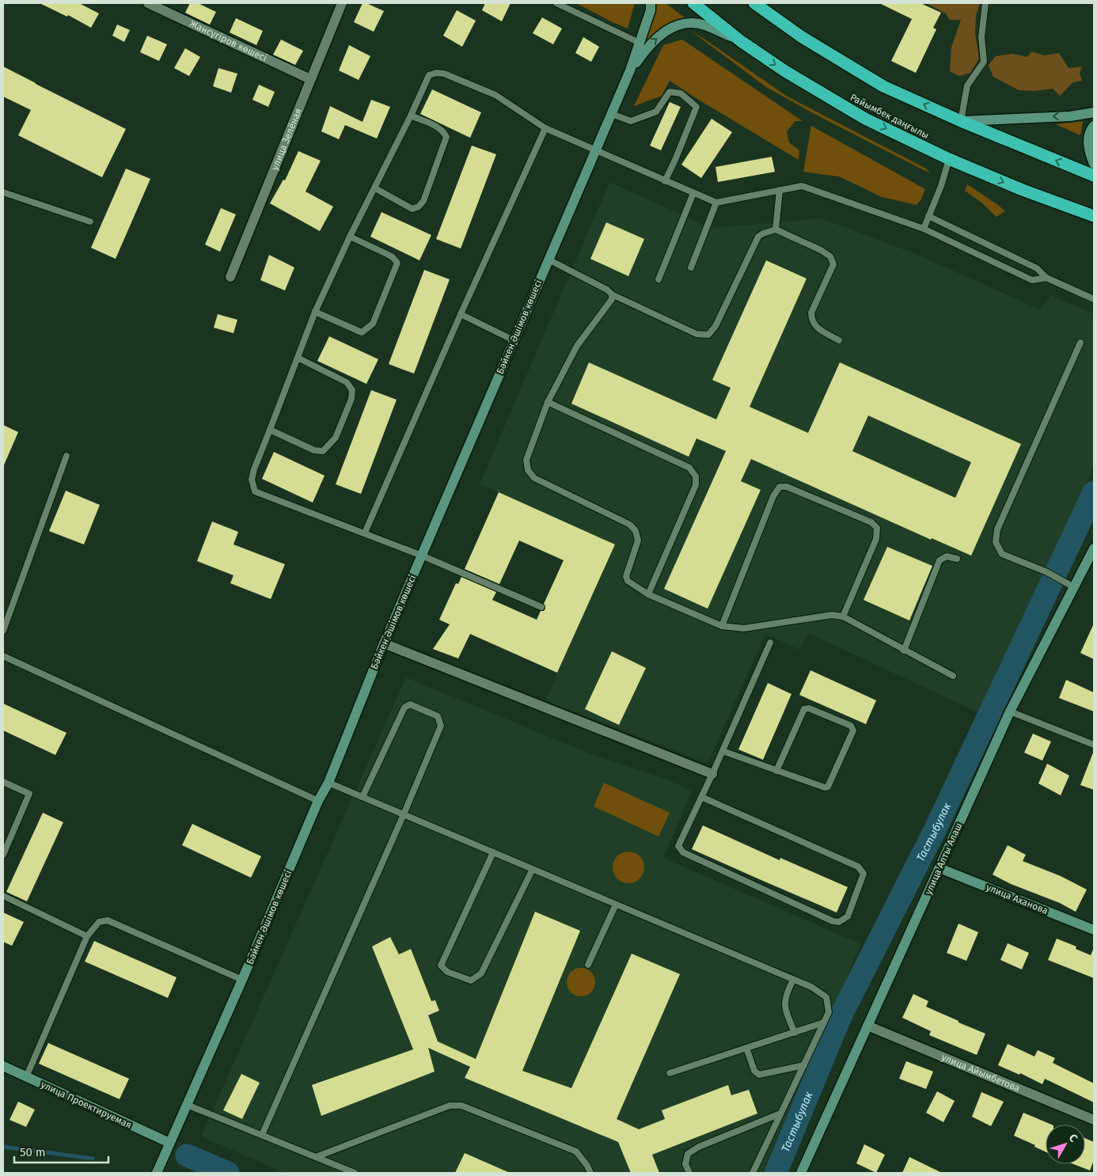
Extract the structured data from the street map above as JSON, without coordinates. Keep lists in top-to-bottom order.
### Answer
{
  "streets": {
    "highway": ["Райымбек даңғылы"],
    "main road": [
      "Бәйкен Әшімов көшесі",
      "улица Алты Алаш",
      "улица Аханова",
      "улица Проектируемая"
    ],
    "street": ["Жансүгіров көшесі", "улица Зелёная", "улица Айымбетова"]
  },
  "crossings": [
    ["Жансүгіров көшесі", "улица Зелёная"],
    ["Бәйкен Әшімов көшесі", "улица Проектируемая"],
    ["улица Алты Алаш", "улица Аханова"],
    ["улица Алты Алаш", "улица Айымбетова"]
  ],
  "water": ["Тастыбулак"],
  "scale_bar": "50 m",
  "north": "top right"
}
